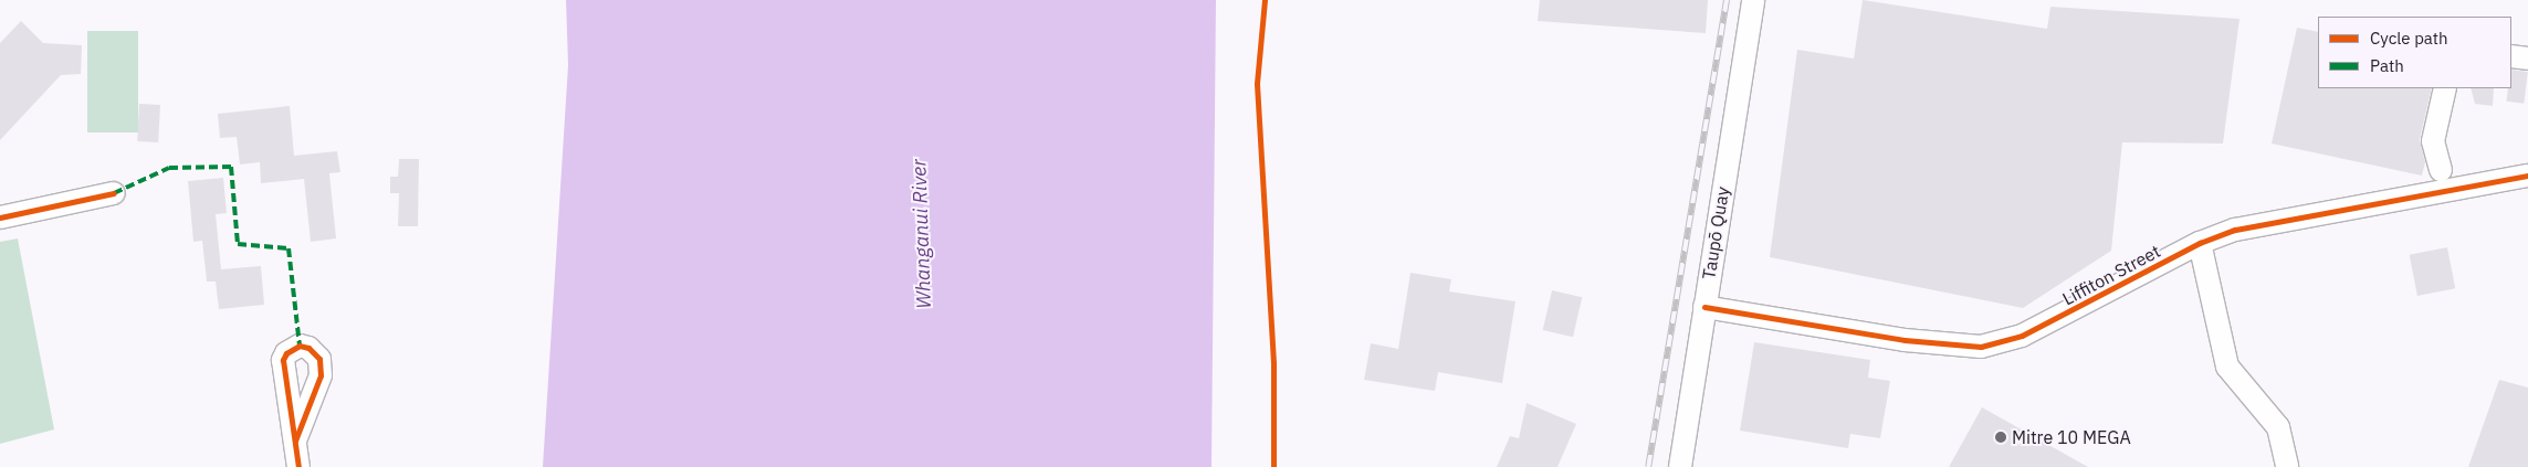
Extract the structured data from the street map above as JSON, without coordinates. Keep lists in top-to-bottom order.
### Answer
{
  "streets": {
    "street": ["Taupō Quay", "Liffiton Street"]
  },
  "crossings": [
    ["Taupō Quay", "Liffiton Street"]
  ],
  "water": ["Whanganui River"],
  "places": ["Mitre 10 MEGA"],
  "legend": ["Cycle path", "Path"]
}
